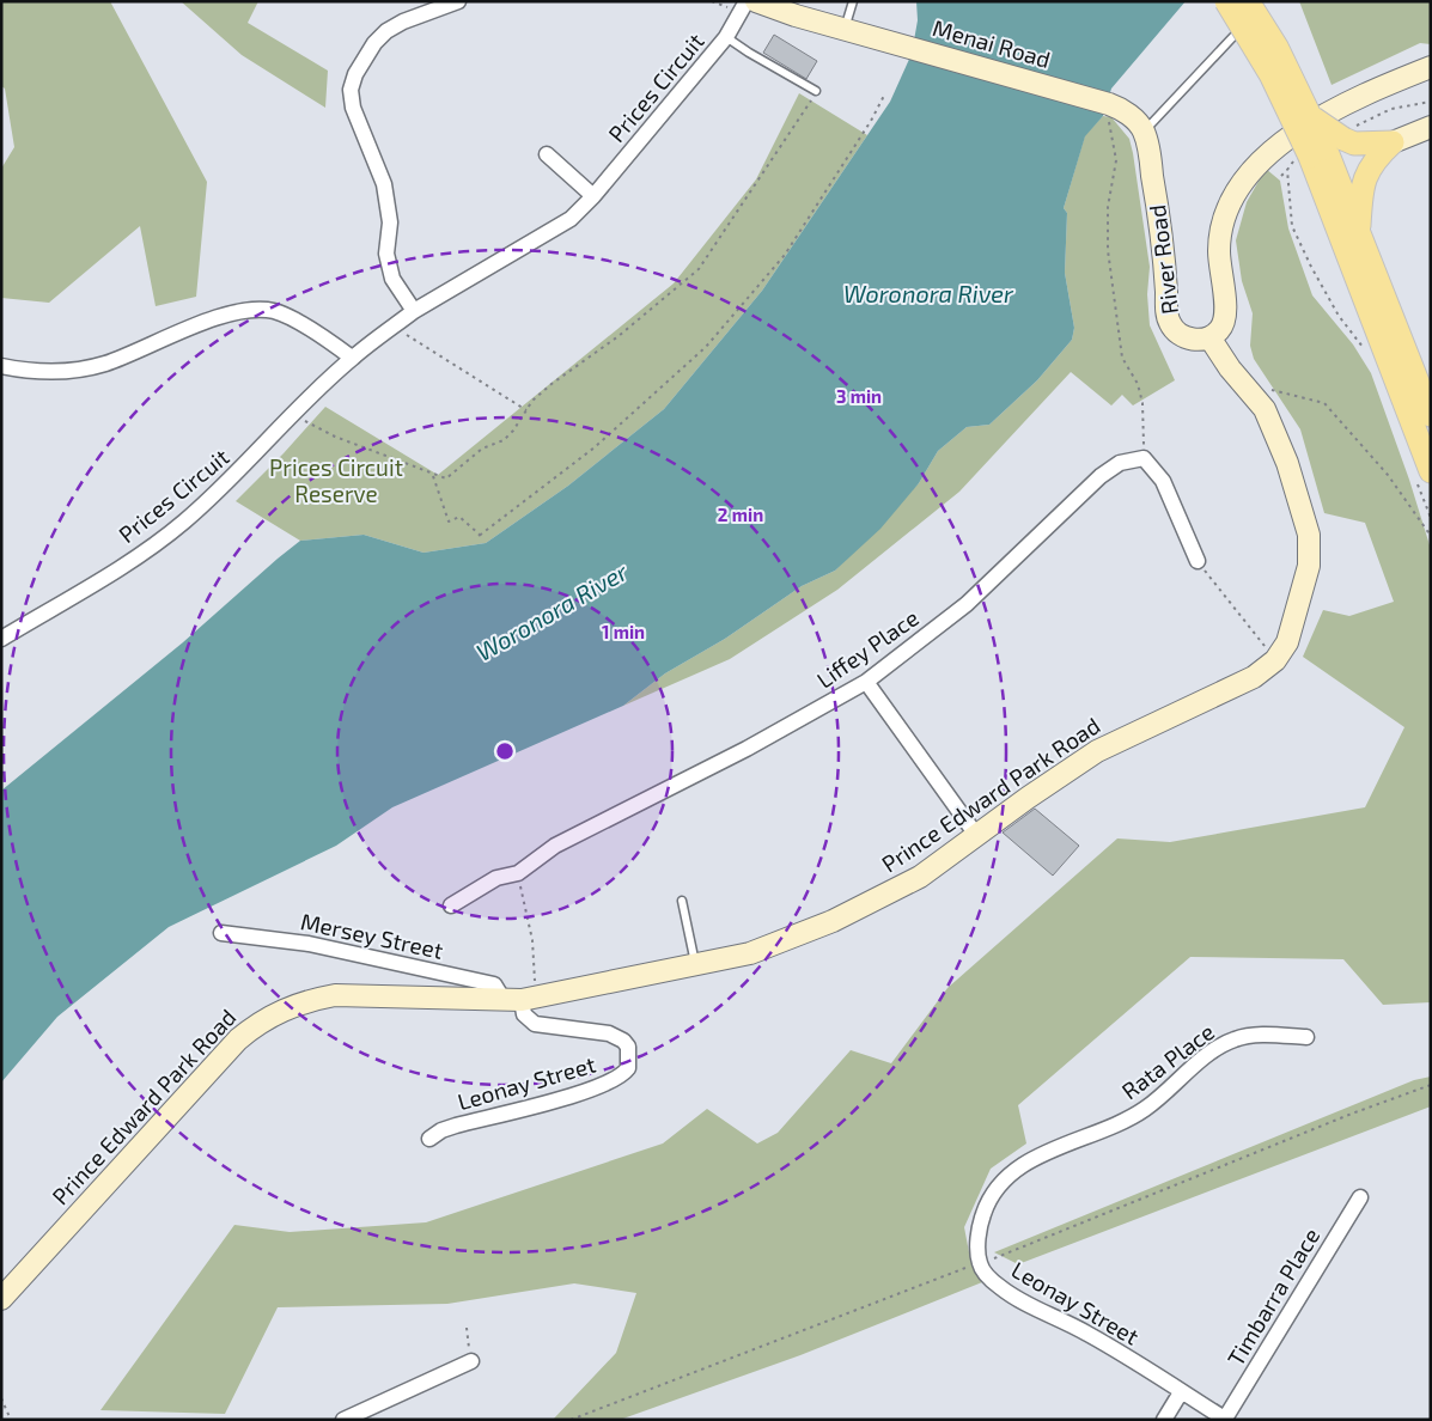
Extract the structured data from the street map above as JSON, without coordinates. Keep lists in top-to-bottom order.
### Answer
{
  "streets": {
    "street": [
      "Menai Road",
      "Prices Circuit",
      "River Road",
      "Liffey Place",
      "Prince Edward Park Road",
      "Mersey Street",
      "Rata Place",
      "Leonay Street",
      "Timbarra Place"
    ]
  },
  "crossings": [
    ["River Road", "Prince Edward Park Road"],
    ["Prince Edward Park Road", "Mersey Street"],
    ["Prince Edward Park Road", "Leonay Street"],
    ["Mersey Street", "Leonay Street"],
    ["Rata Place", "Leonay Street"],
    ["Leonay Street", "Timbarra Place"]
  ],
  "water": ["Woronora River"],
  "parks": ["Prices Circuit Reserve"],
  "rings": ["3 min", "2 min", "1 min"]
}
